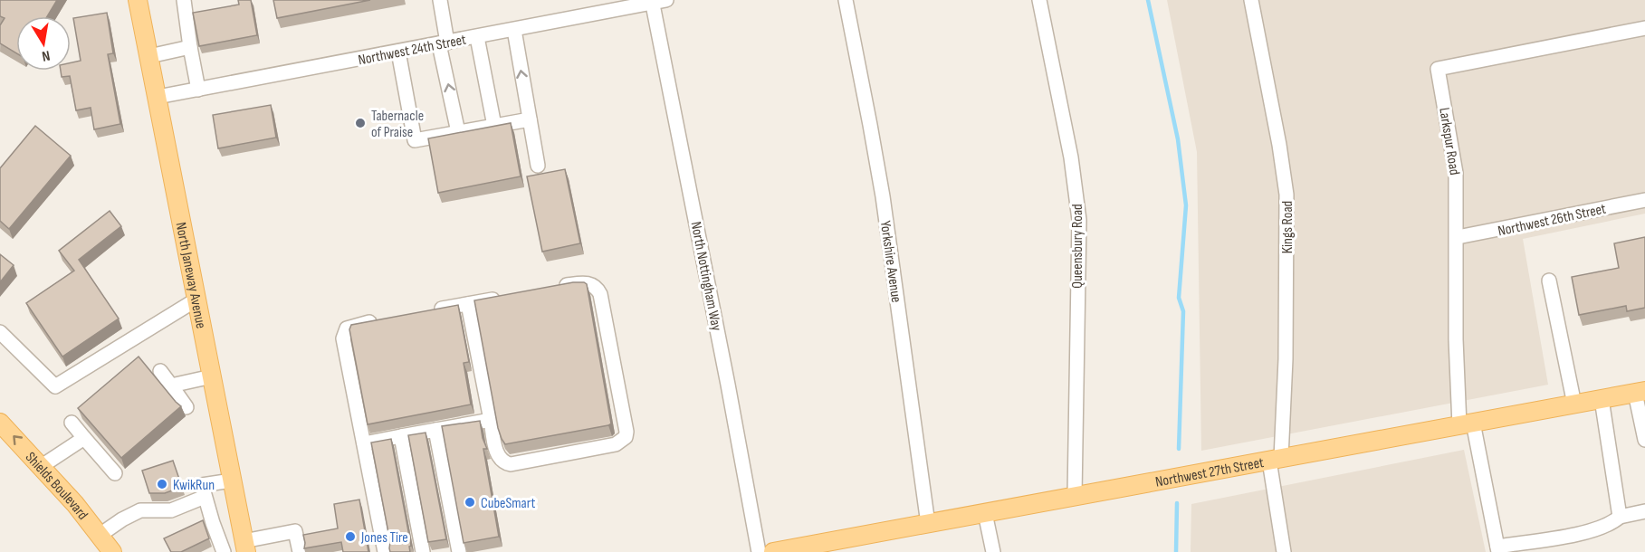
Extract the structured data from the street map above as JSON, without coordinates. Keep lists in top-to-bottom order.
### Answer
{
  "streets": {
    "main road": ["North Janeway Avenue", "Northwest 27th Street", "Shields Boulevard"],
    "street": [
      "Northwest 24th Street",
      "Larkspur Road",
      "Northwest 26th Street",
      "Kings Road",
      "Queensbury Road",
      "Yorkshire Avenue",
      "North Nottingham Way"
    ]
  },
  "crossings": [
    ["Northwest 24th Street", "North Janeway Avenue"],
    ["Northwest 24th Street", "North Nottingham Way"],
    ["Larkspur Road", "Northwest 26th Street"],
    ["Larkspur Road", "Northwest 27th Street"],
    ["Kings Road", "Northwest 27th Street"],
    ["Queensbury Road", "Northwest 27th Street"],
    ["Yorkshire Avenue", "Northwest 27th Street"]
  ],
  "one_way": ["Shields Boulevard"],
  "places": [
    "Tabernacle of Praise",
    "KwikRun",
    "CubeSmart",
    "Jones Tire"
  ],
  "north": "bottom"
}
